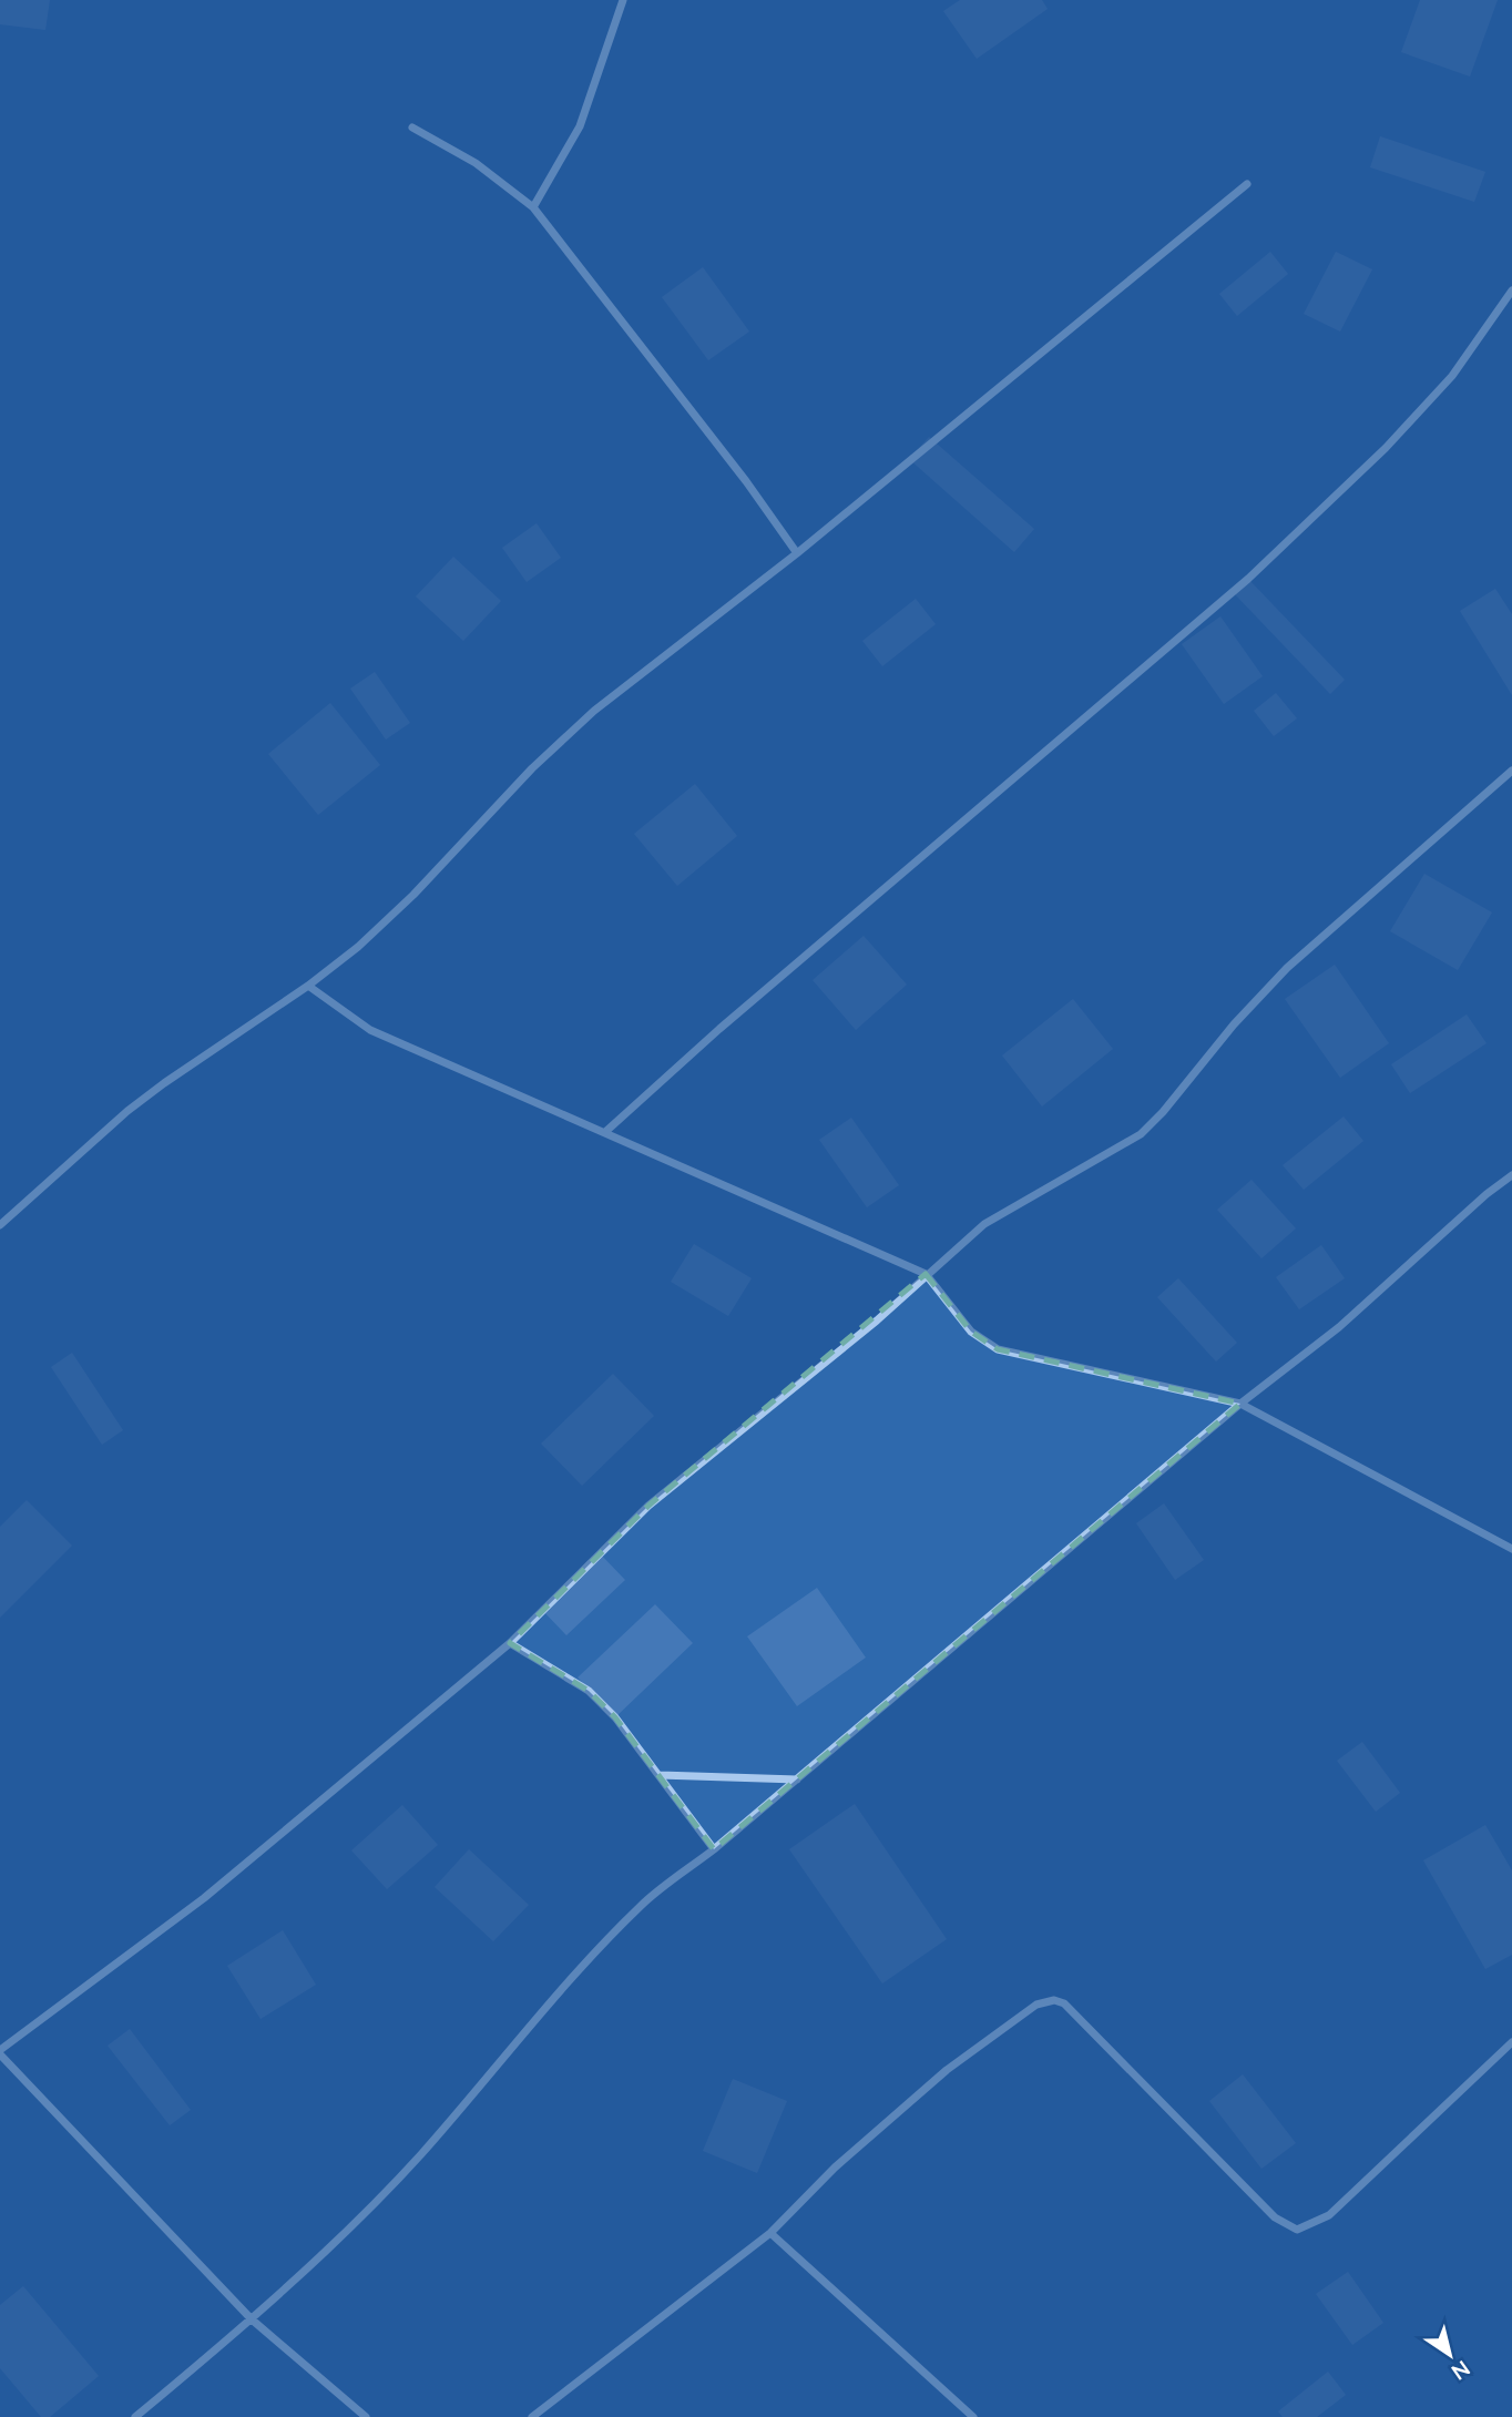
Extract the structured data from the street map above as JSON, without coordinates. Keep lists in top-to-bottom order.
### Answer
{
  "north": "bottom right"
}
